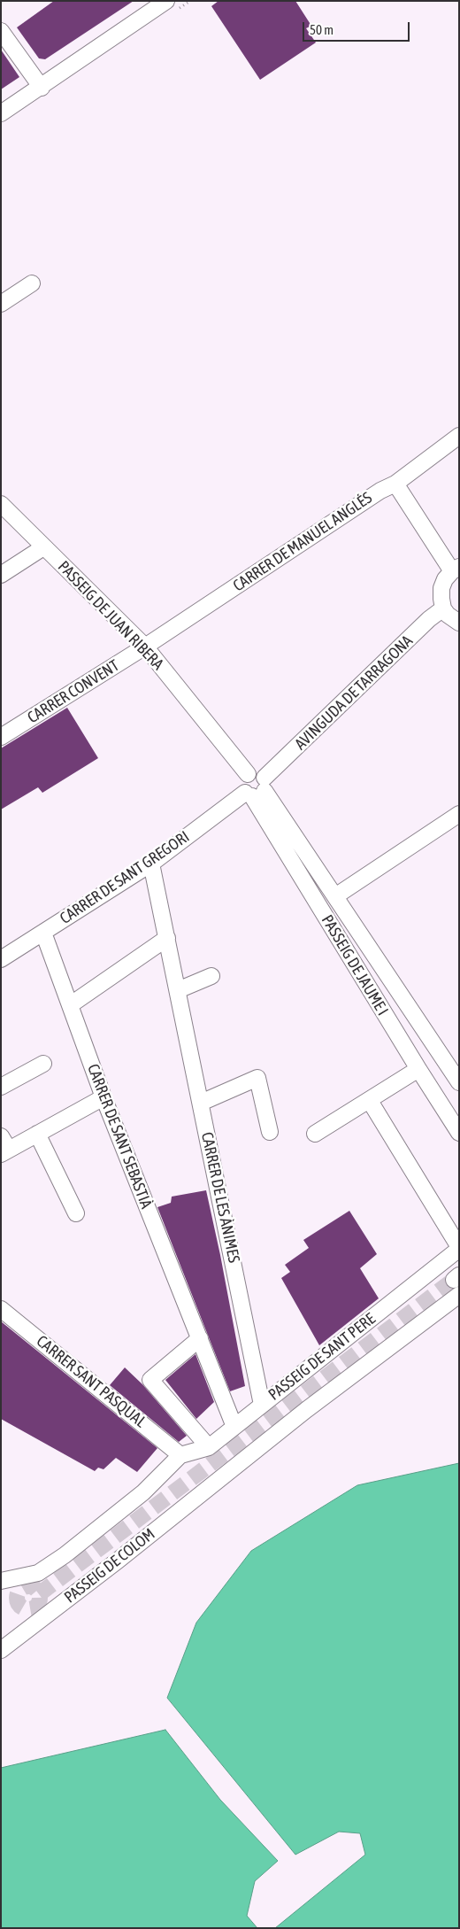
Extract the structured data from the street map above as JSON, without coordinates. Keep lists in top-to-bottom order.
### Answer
{
  "streets": {
    "street": [
      "CARRER DE MANUEL ANGLÉS",
      "PASSEIG DE JUAN RIBERA",
      "CARRER CONVENT",
      "AVINGUDA DE TARRAGONA",
      "CARRER DE SANT GREGORI",
      "PASSEIG DE JAUME I",
      "CARRER DE SANT SEBASTIÀ",
      "CARRER DE LES ÀNIMES",
      "PASSEIG DE SANT PERE",
      "CARRER SANT PASQUAL",
      "PASSEIG DE COLOM"
    ]
  },
  "crossings": [
    ["CARRER DE MANUEL ANGLÉS", "PASSEIG DE JUAN RIBERA"],
    ["CARRER DE MANUEL ANGLÉS", "CARRER CONVENT"],
    ["PASSEIG DE JUAN RIBERA", "CARRER CONVENT"],
    ["PASSEIG DE JUAN RIBERA", "AVINGUDA DE TARRAGONA"],
    ["PASSEIG DE JUAN RIBERA", "CARRER DE SANT GREGORI"],
    ["PASSEIG DE JUAN RIBERA", "PASSEIG DE JAUME I"],
    ["AVINGUDA DE TARRAGONA", "CARRER DE SANT GREGORI"],
    ["AVINGUDA DE TARRAGONA", "PASSEIG DE JAUME I"],
    ["CARRER DE SANT GREGORI", "PASSEIG DE JAUME I"],
    ["CARRER DE SANT GREGORI", "CARRER DE SANT SEBASTIÀ"],
    ["CARRER DE SANT GREGORI", "CARRER DE LES ÀNIMES"],
    ["CARRER DE SANT SEBASTIÀ", "PASSEIG DE SANT PERE"],
    ["CARRER DE LES ÀNIMES", "PASSEIG DE SANT PERE"],
    ["PASSEIG DE SANT PERE", "CARRER SANT PASQUAL"],
    ["PASSEIG DE SANT PERE", "PASSEIG DE COLOM"]
  ],
  "scale_bar": "50 m"
}
